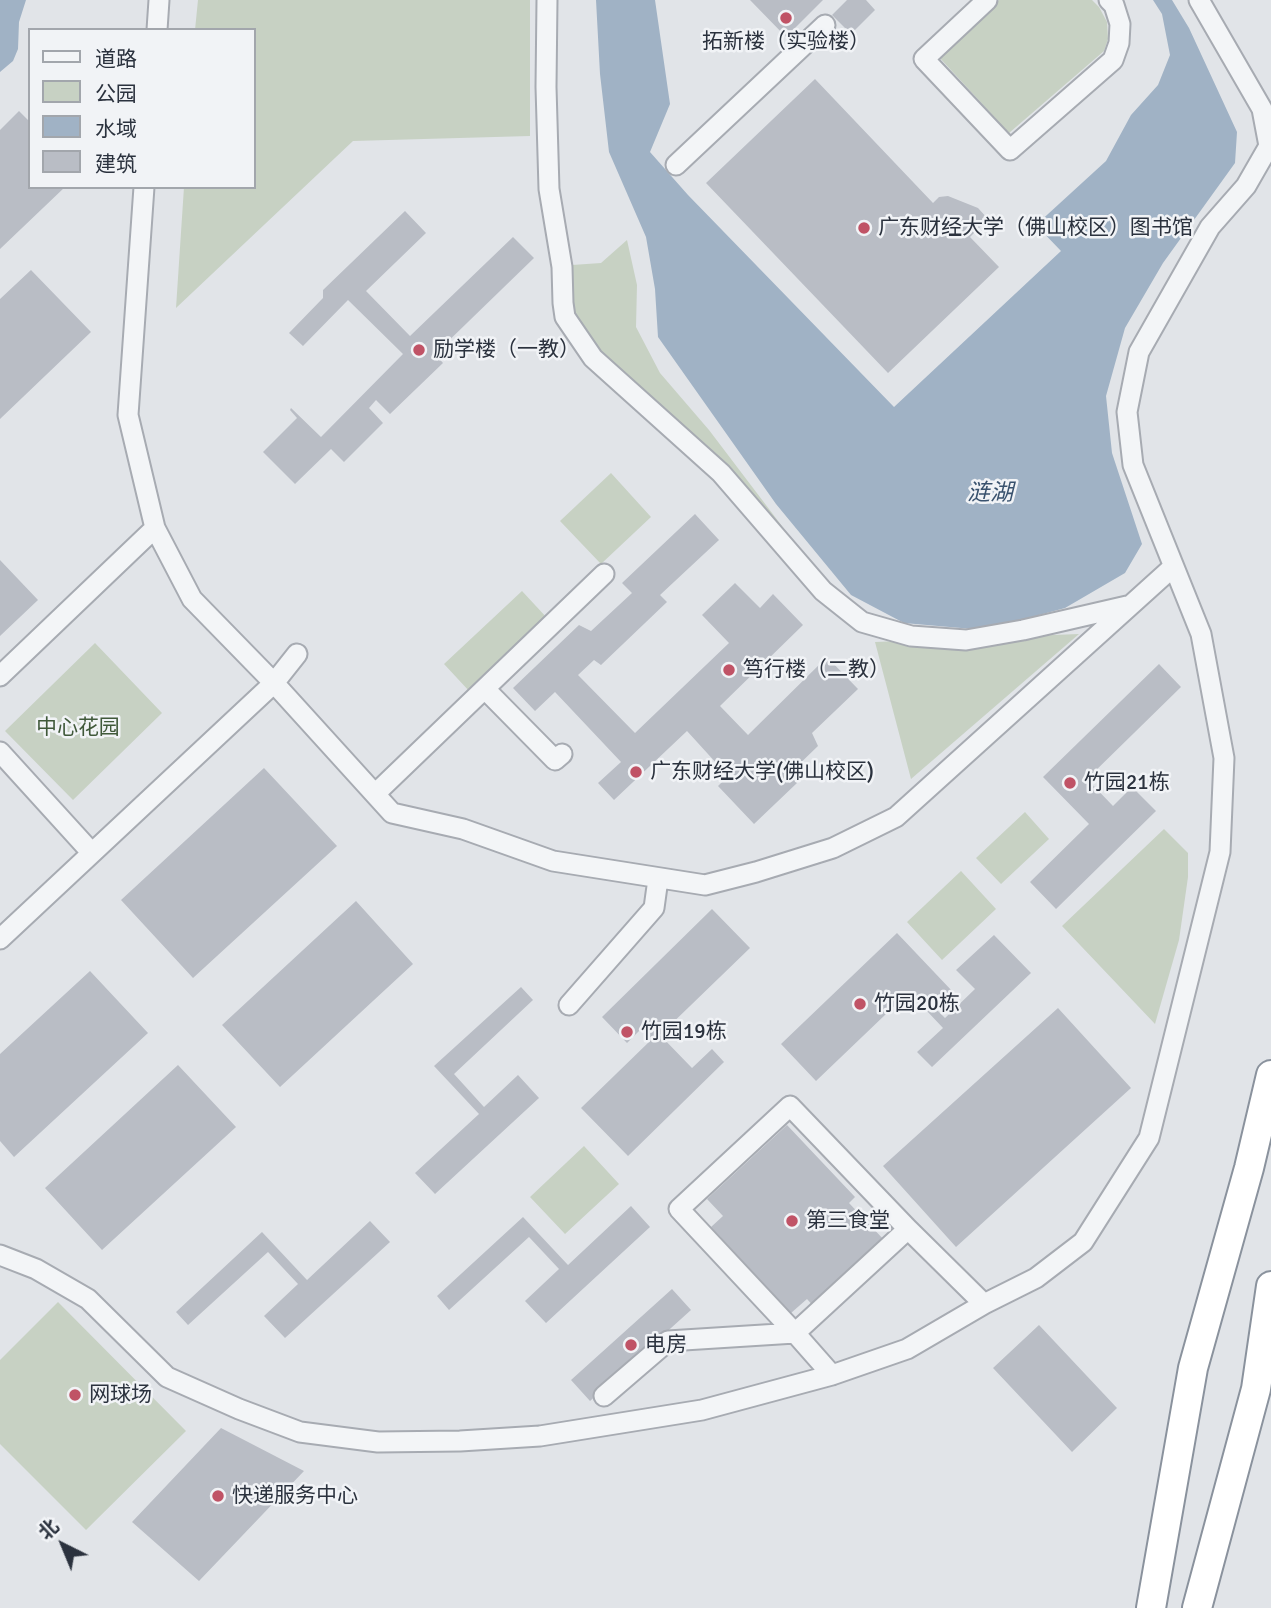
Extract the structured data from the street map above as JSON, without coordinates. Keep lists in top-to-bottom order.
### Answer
{
  "water": ["涟湖"],
  "parks": ["中心花园"],
  "places": [
    "拓新楼（实验楼）",
    "广东财经大学（佛山校区）图书馆",
    "励学楼（一教）",
    "笃行楼（二教）",
    "广东财经大学(佛山校区)",
    "竹园21栋",
    "竹园20栋",
    "竹园19栋",
    "第三食堂",
    "电房",
    "网球场",
    "快递服务中心"
  ],
  "legend": [
    "道路",
    "公园",
    "水域",
    "建筑"
  ],
  "north": "top left"
}
